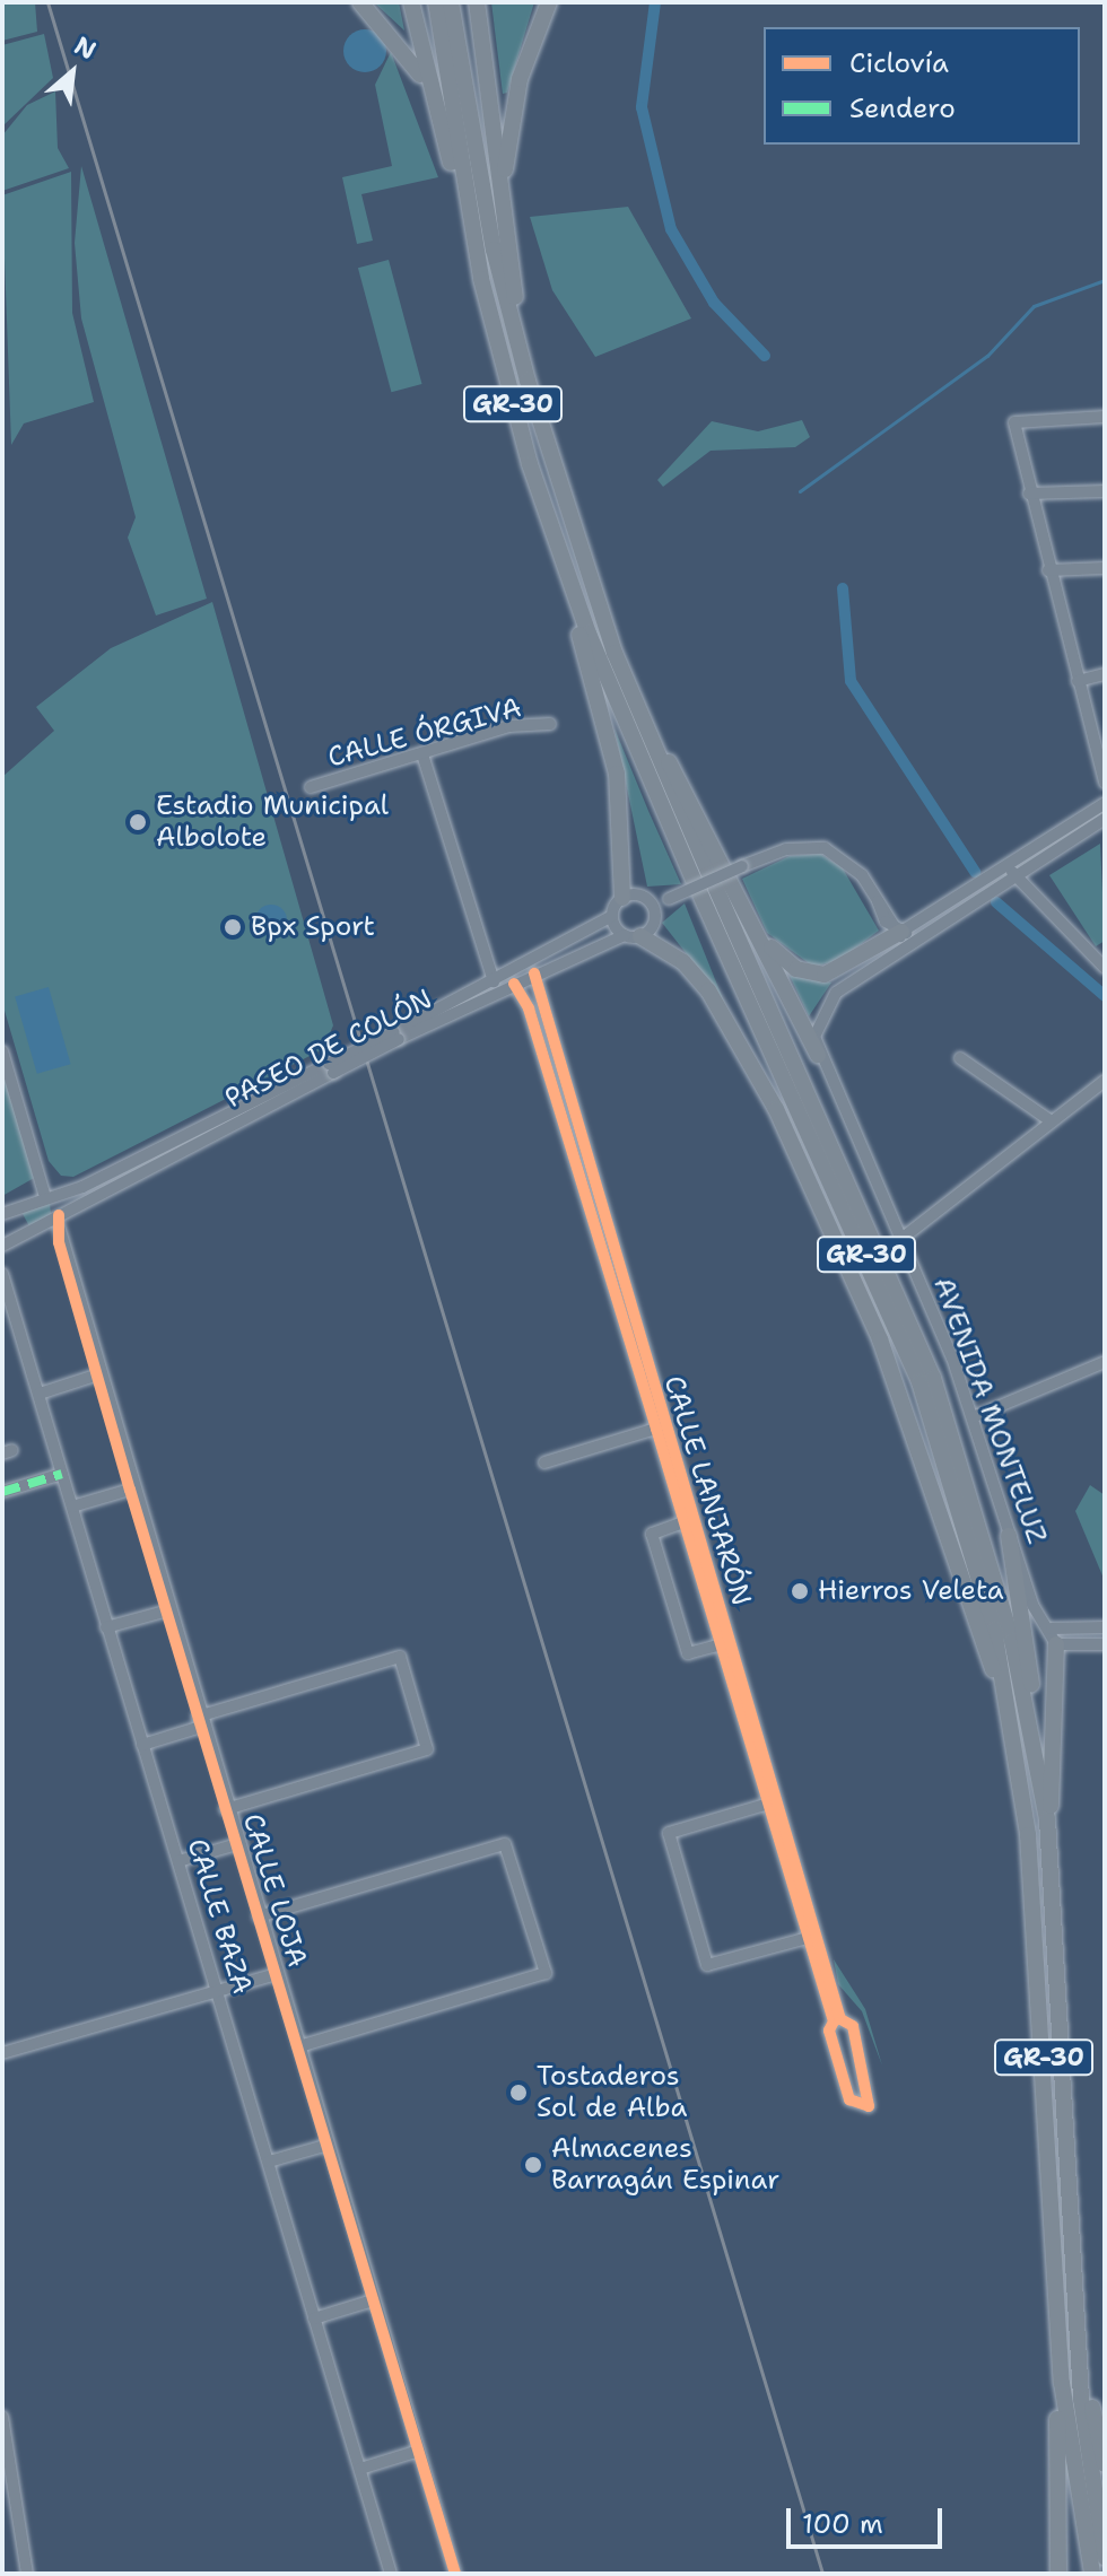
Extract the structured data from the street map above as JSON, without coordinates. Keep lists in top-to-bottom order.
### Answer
{
  "streets": {
    "highway": ["GR-30"],
    "street": [
      "CALLE ÓRGIVA",
      "PASEO DE COLÓN",
      "AVENIDA MONTELUZ",
      "CALLE LANJARÓN",
      "CALLE LOJA",
      "CALLE BAZA"
    ]
  },
  "crossings": [
    ["PASEO DE COLÓN", "CALLE LANJARÓN"],
    ["PASEO DE COLÓN", "CALLE LOJA"]
  ],
  "places": [
    "Estadio Municipal Albolote",
    "Bpx Sport",
    "Hierros Veleta",
    "Tostaderos Sol de Alba",
    "Almacenes Barragán Espinar"
  ],
  "legend": ["Ciclovía", "Sendero"],
  "scale_bar": "100 m",
  "north": "top right"
}
